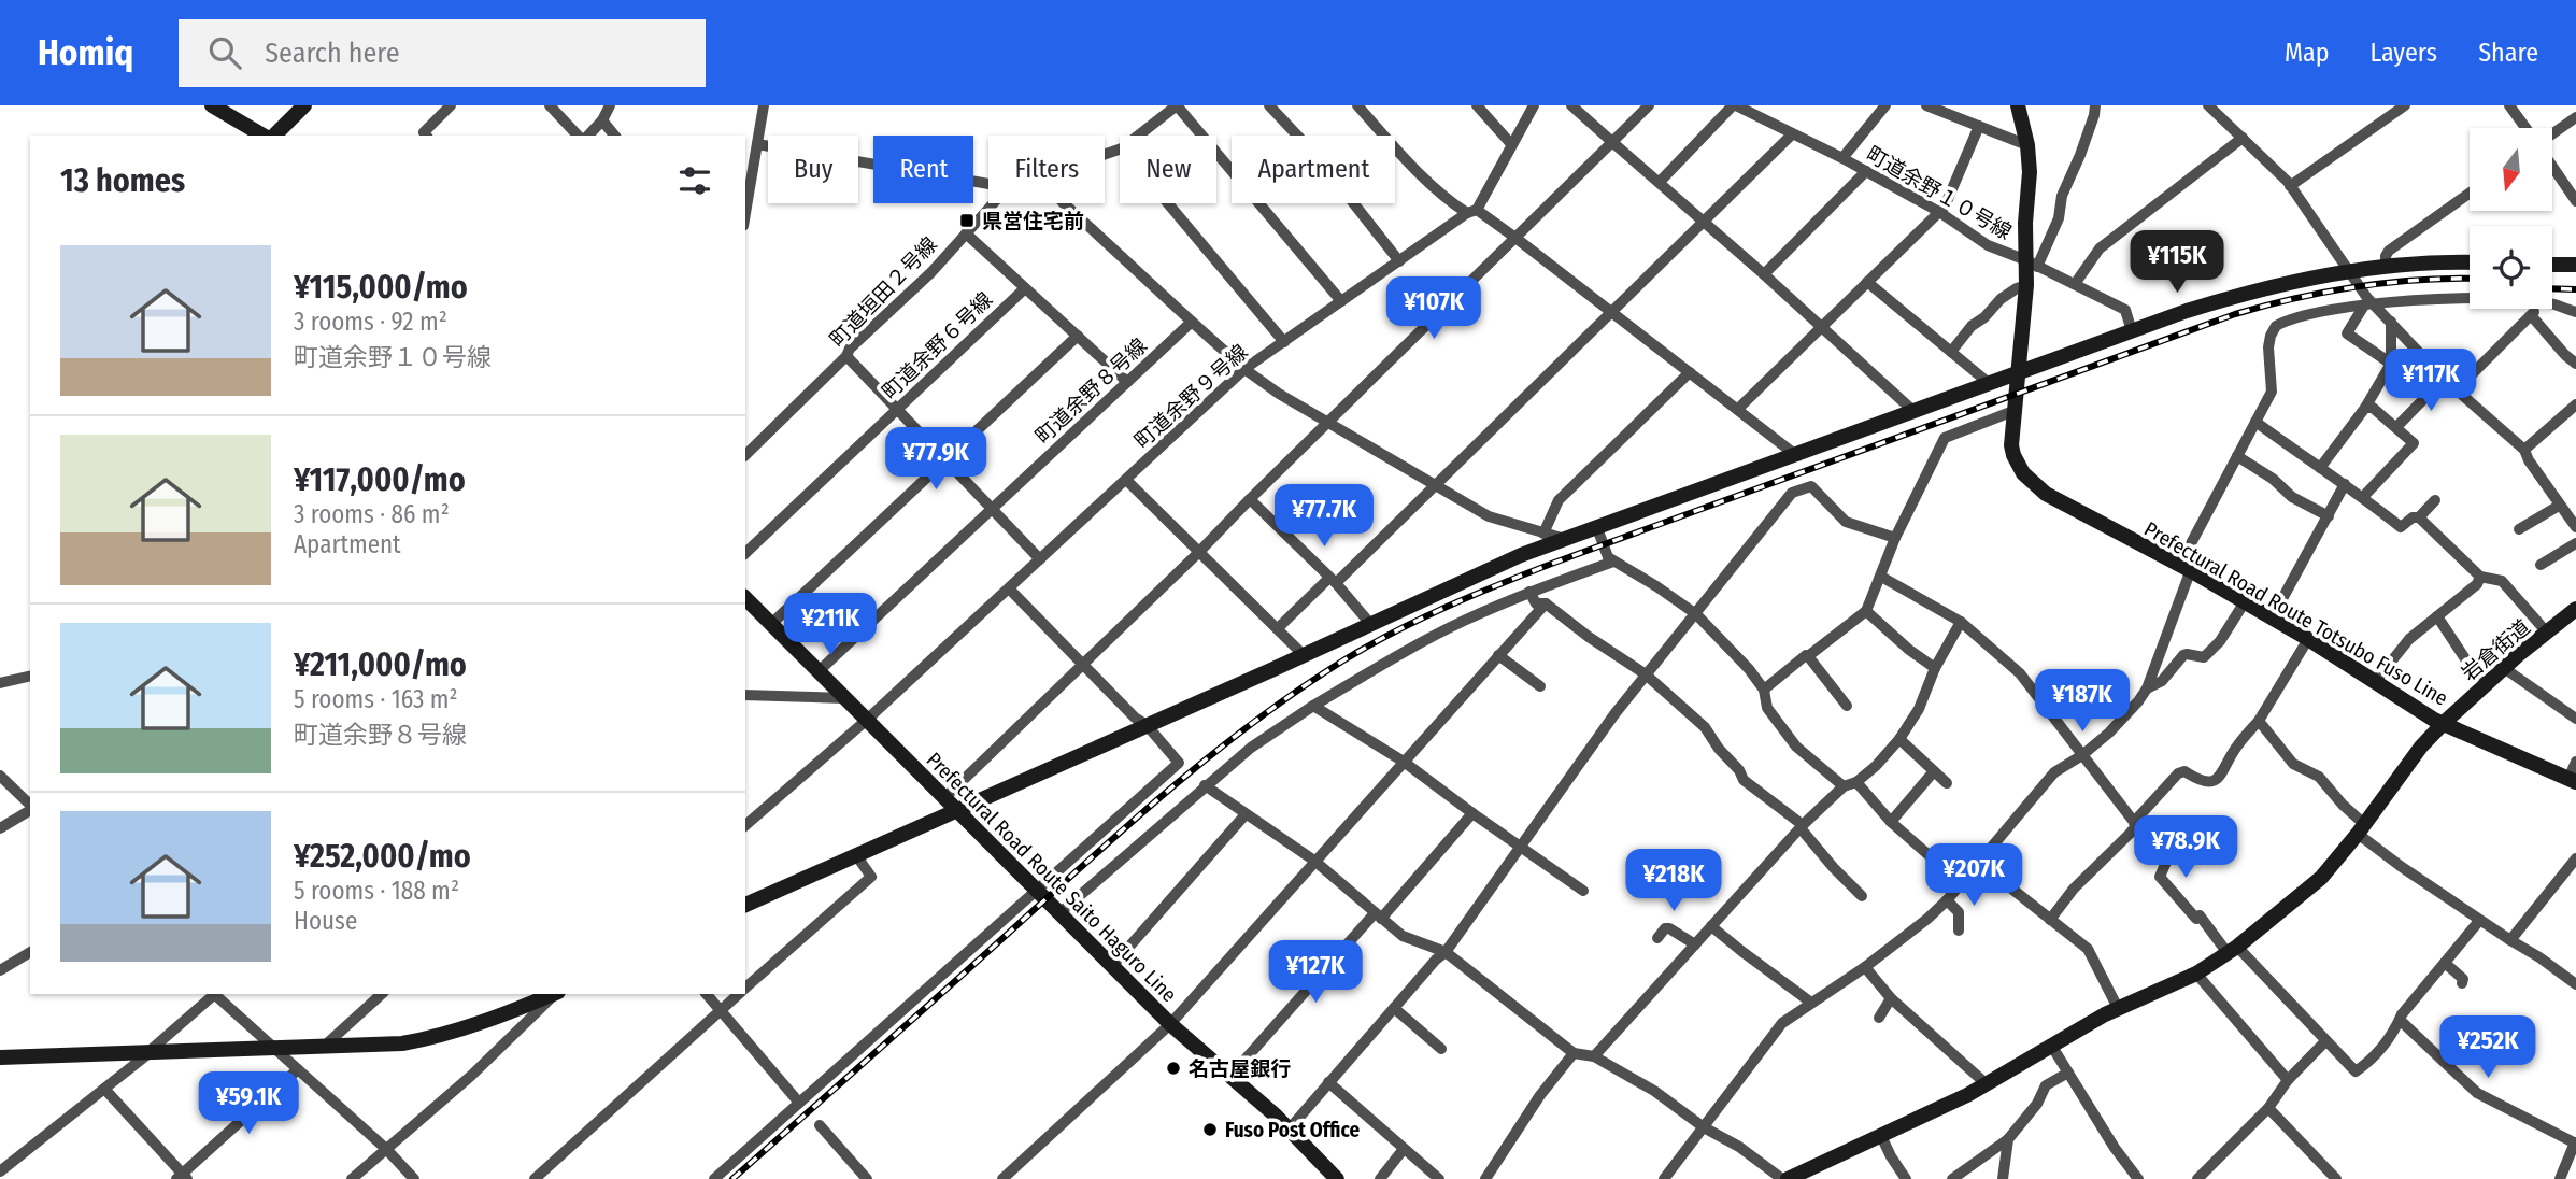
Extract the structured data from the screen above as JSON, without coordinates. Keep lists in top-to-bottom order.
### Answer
{
  "streets": {
    "street": [
      "町道余野１０号線",
      "町道垣田２号線",
      "町道余野６号線",
      "町道余野８号線",
      "町道余野９号線",
      "Prefectural Road Route Totsubo Fuso Line",
      "岩倉街道",
      "Prefectural Road Route Saito Haguro Line"
    ]
  },
  "crossings": [
    ["町道余野１０号線", "Prefectural Road Route Totsubo Fuso Line"],
    ["町道余野８号線", "Prefectural Road Route Saito Haguro Line"],
    ["町道余野９号線", "Prefectural Road Route Saito Haguro Line"],
    ["Prefectural Road Route Totsubo Fuso Line", "岩倉街道"]
  ],
  "places": {
    "transit": ["県営住宅前"],
    "other": ["名古屋銀行", "Fuso Post Office"]
  },
  "north": "bottom",
  "page": {
    "header": "Homiq",
    "search": "Search here",
    "nav": ["Map", "Layers", "Share"],
    "chip": [
      "Buy",
      "Rent",
      "Filters",
      "New",
      "Apartment"
    ],
    "heading": "13 homes",
    "list": [
      {
        "name": "¥115,000/mo",
        "note": "3 rooms · 92 m² · 町道余野１０号線"
      },
      {
        "name": "¥117,000/mo",
        "note": "3 rooms · 86 m² · Apartment"
      },
      {
        "name": "¥211,000/mo",
        "note": "5 rooms · 163 m² · 町道余野８号線"
      },
      {
        "name": "¥252,000/mo",
        "note": "5 rooms · 188 m² · House"
      }
    ],
    "price": [
      "¥115K",
      "¥107K",
      "¥117K",
      "¥77.9K",
      "¥77.7K",
      "¥211K",
      "¥187K",
      "¥78.9K",
      "¥207K",
      "¥218K",
      "¥127K",
      "¥252K",
      "¥59.1K"
    ]
  }
}
